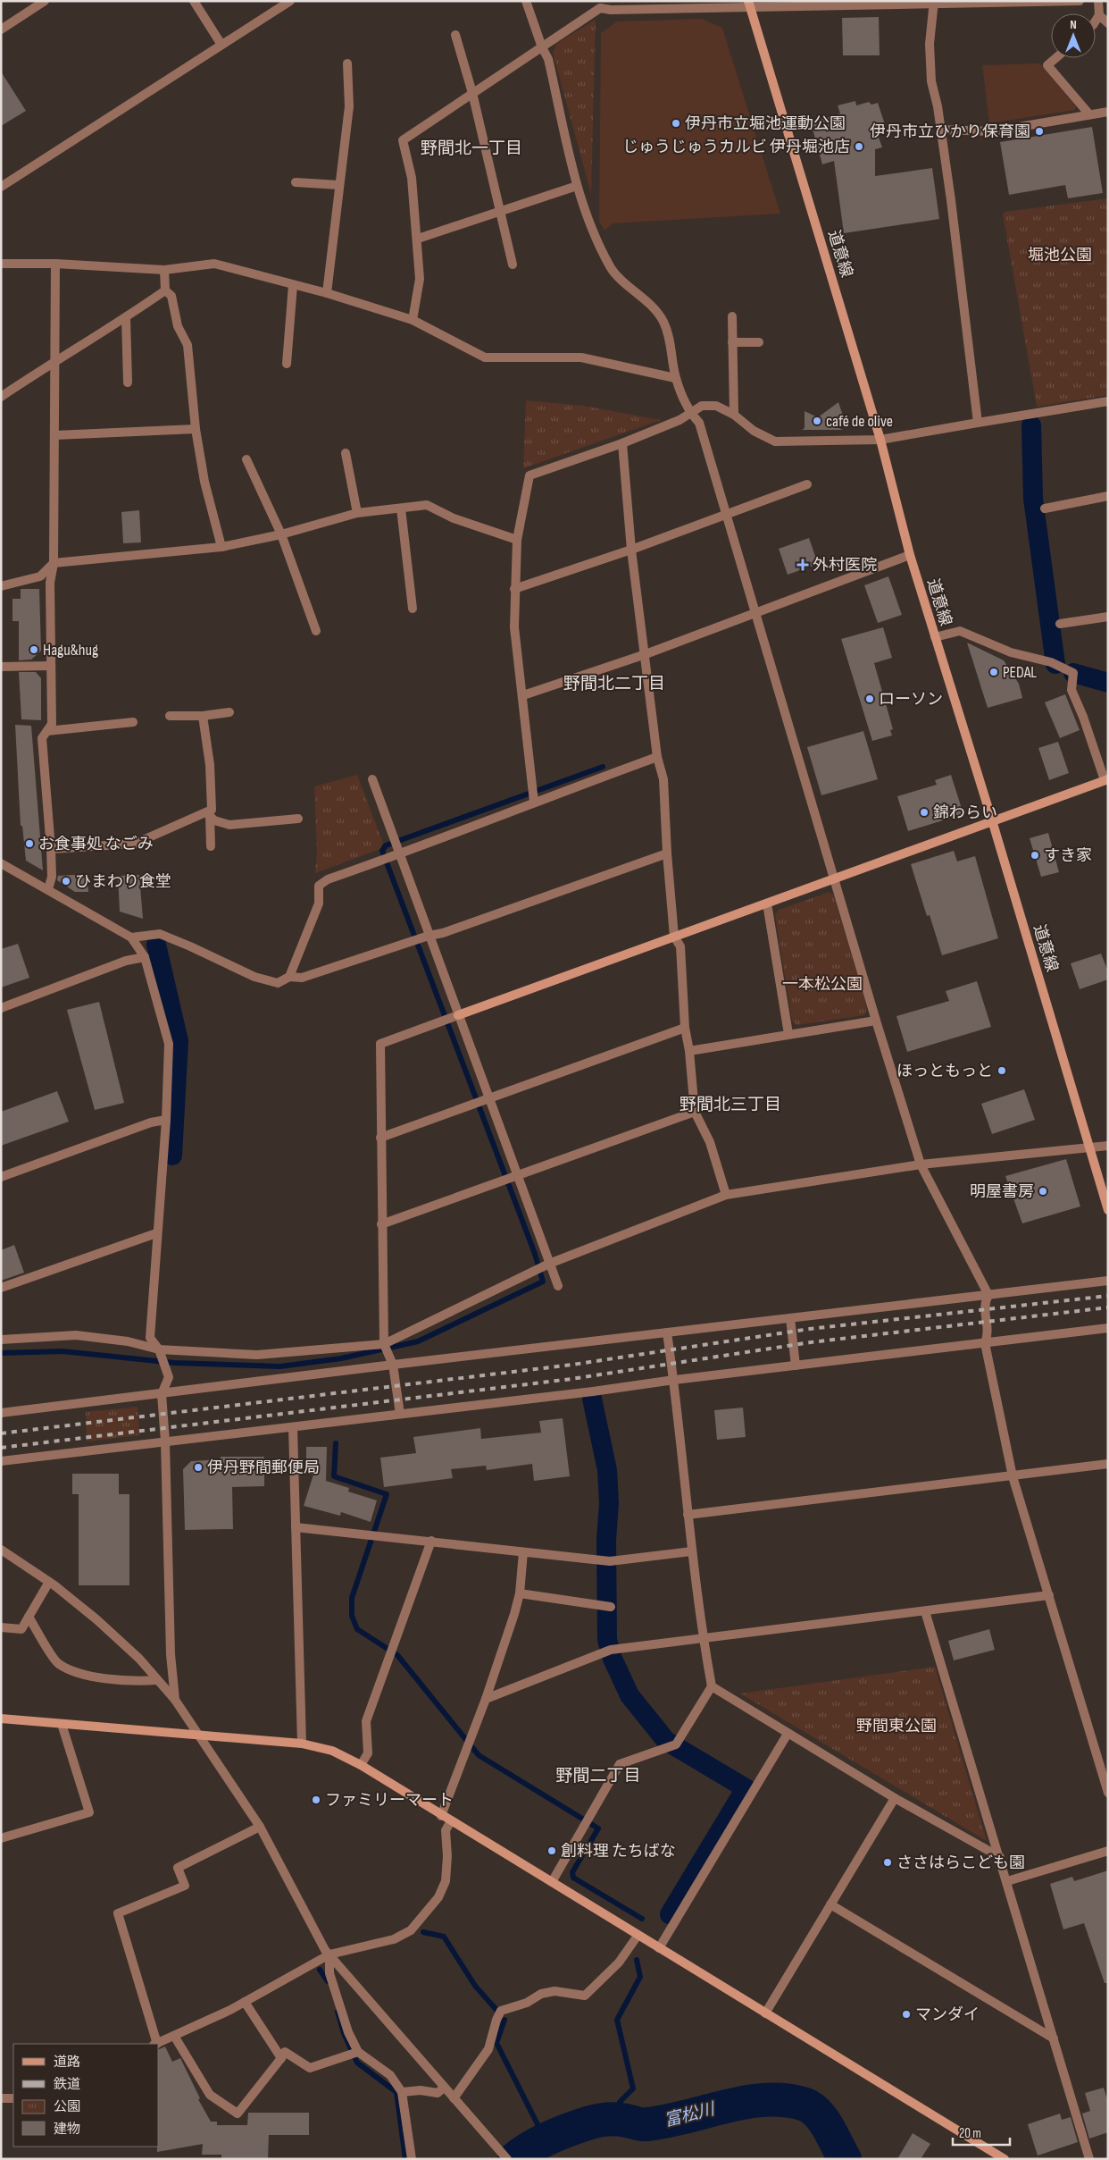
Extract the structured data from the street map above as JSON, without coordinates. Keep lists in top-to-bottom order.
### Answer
{
  "streets": {
    "street": ["道意線"]
  },
  "districts": [
    "野間北一丁目",
    "野間北二丁目",
    "野間北三丁目",
    "野間二丁目"
  ],
  "water": ["富松川"],
  "parks": ["堀池公園", "一本松公園", "野間東公園"],
  "places": {
    "other": [
      "伊丹市立堀池運動公園",
      "伊丹市立ひかり保育園",
      "じゅうじゅうカルビ 伊丹堀池店",
      "café de olive",
      "Hagu&hug",
      "PEDAL",
      "ローソン",
      "錦わらい",
      "お食事処 なごみ",
      "すき家",
      "ひまわり食堂",
      "ほっともっと",
      "明屋書房",
      "伊丹野間郵便局",
      "ファミリーマート",
      "創料理 たちばな",
      "ささはらこども園",
      "マンダイ"
    ],
    "health": ["外村医院"]
  },
  "legend": [
    "道路",
    "鉄道",
    "公園",
    "建物"
  ],
  "scale_bar": "20 m",
  "north": "top"
}
